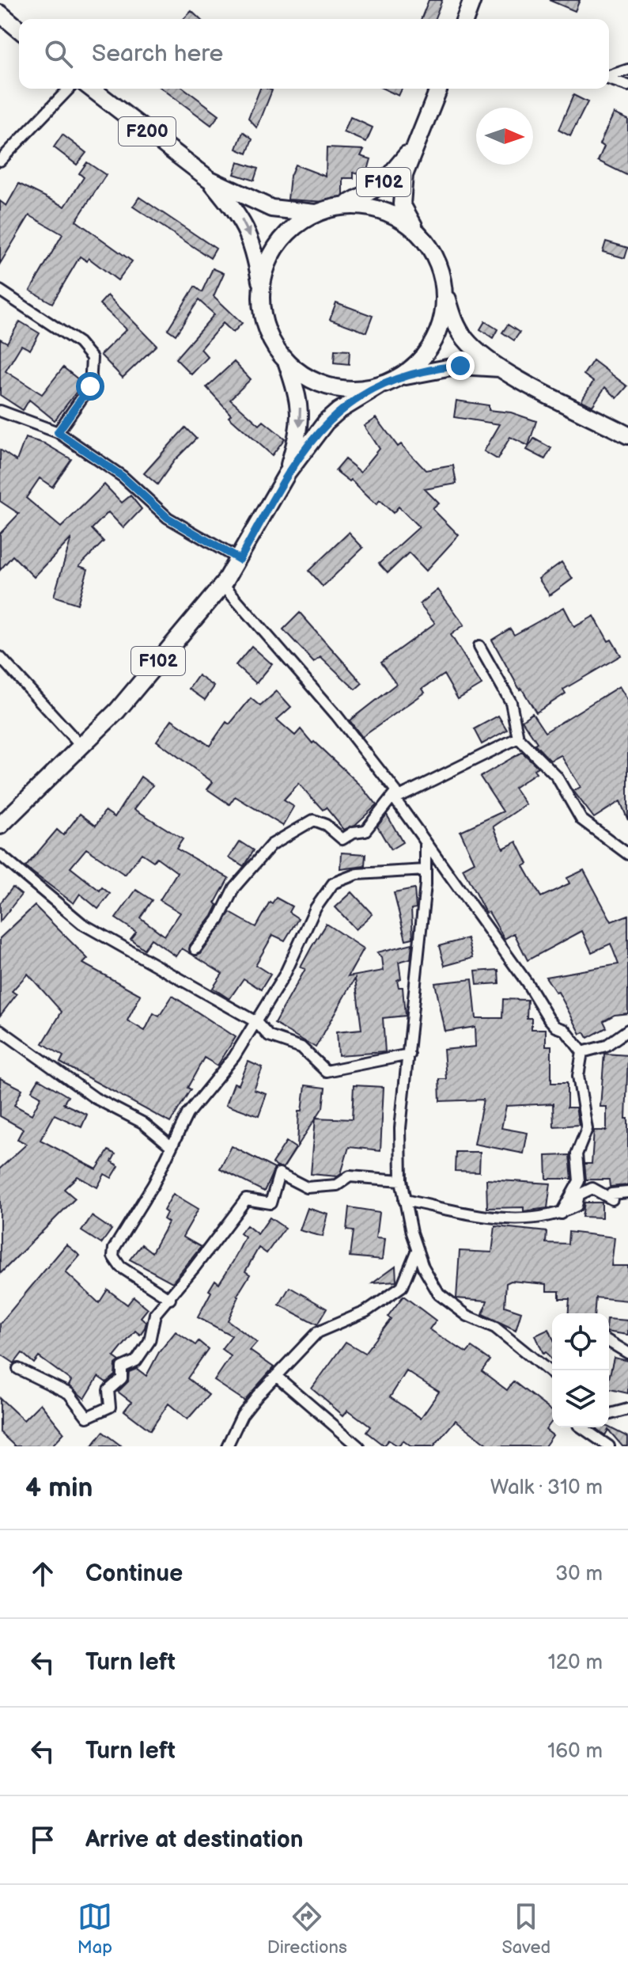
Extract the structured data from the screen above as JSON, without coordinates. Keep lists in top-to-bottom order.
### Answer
{
  "streets": {
    "main road": ["F200", "F102"]
  },
  "crossings": [
    ["F200", "F102"]
  ],
  "north": "right",
  "page": {
    "search": "Search here",
    "heading": ["4 min", "Walk · 310 m"],
    "list": [
      ["Continue", "30 m"],
      ["Turn left", "120 m"],
      ["Turn left", "160 m"],
      "Arrive at destination"
    ],
    "nav": ["Map", "Directions", "Saved"]
  }
}
